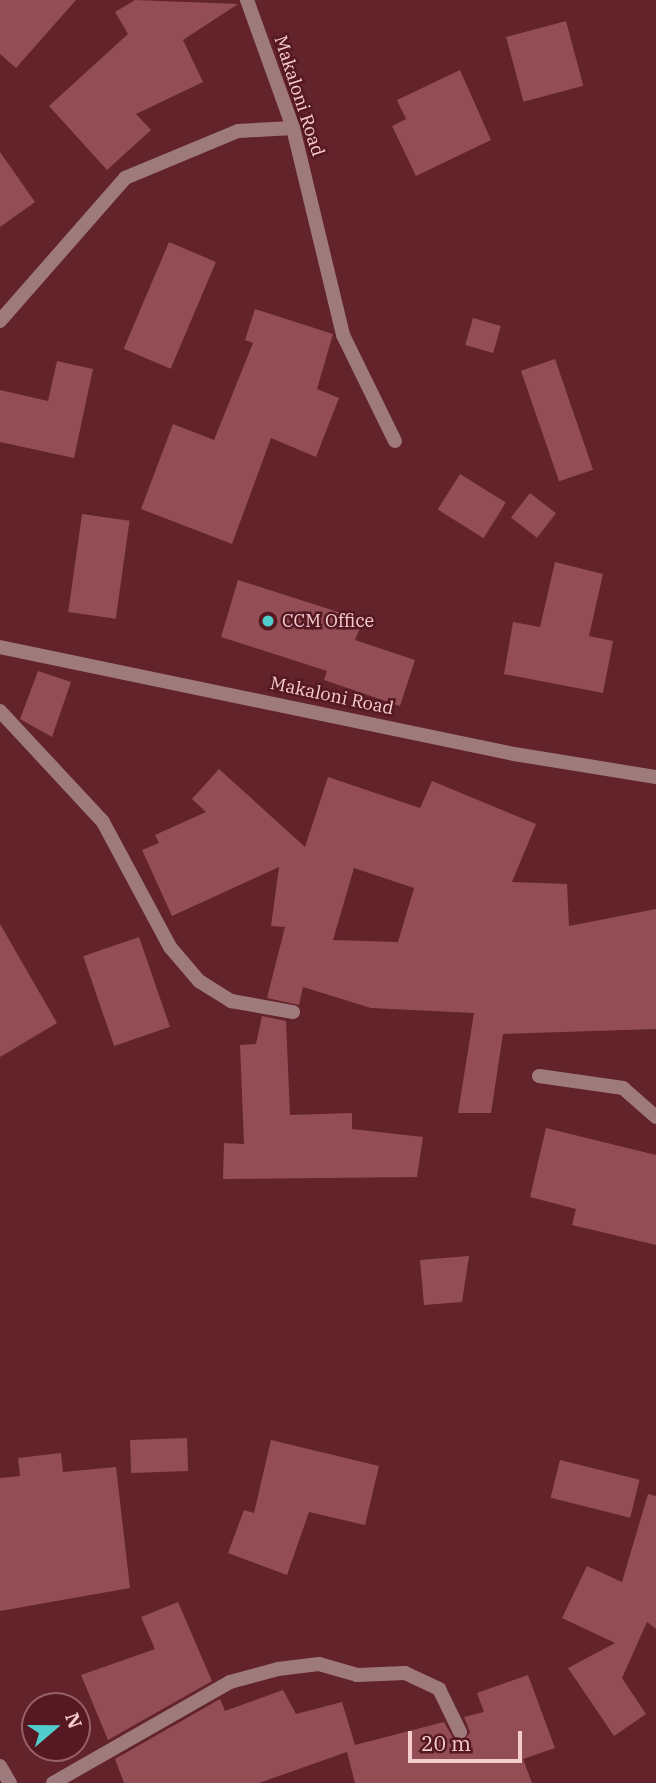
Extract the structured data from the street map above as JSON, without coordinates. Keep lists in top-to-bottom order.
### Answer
{
  "streets": {
    "street": ["Makaloni Road"]
  },
  "places": ["CCM Office"],
  "scale_bar": "20 m",
  "north": "right"
}
